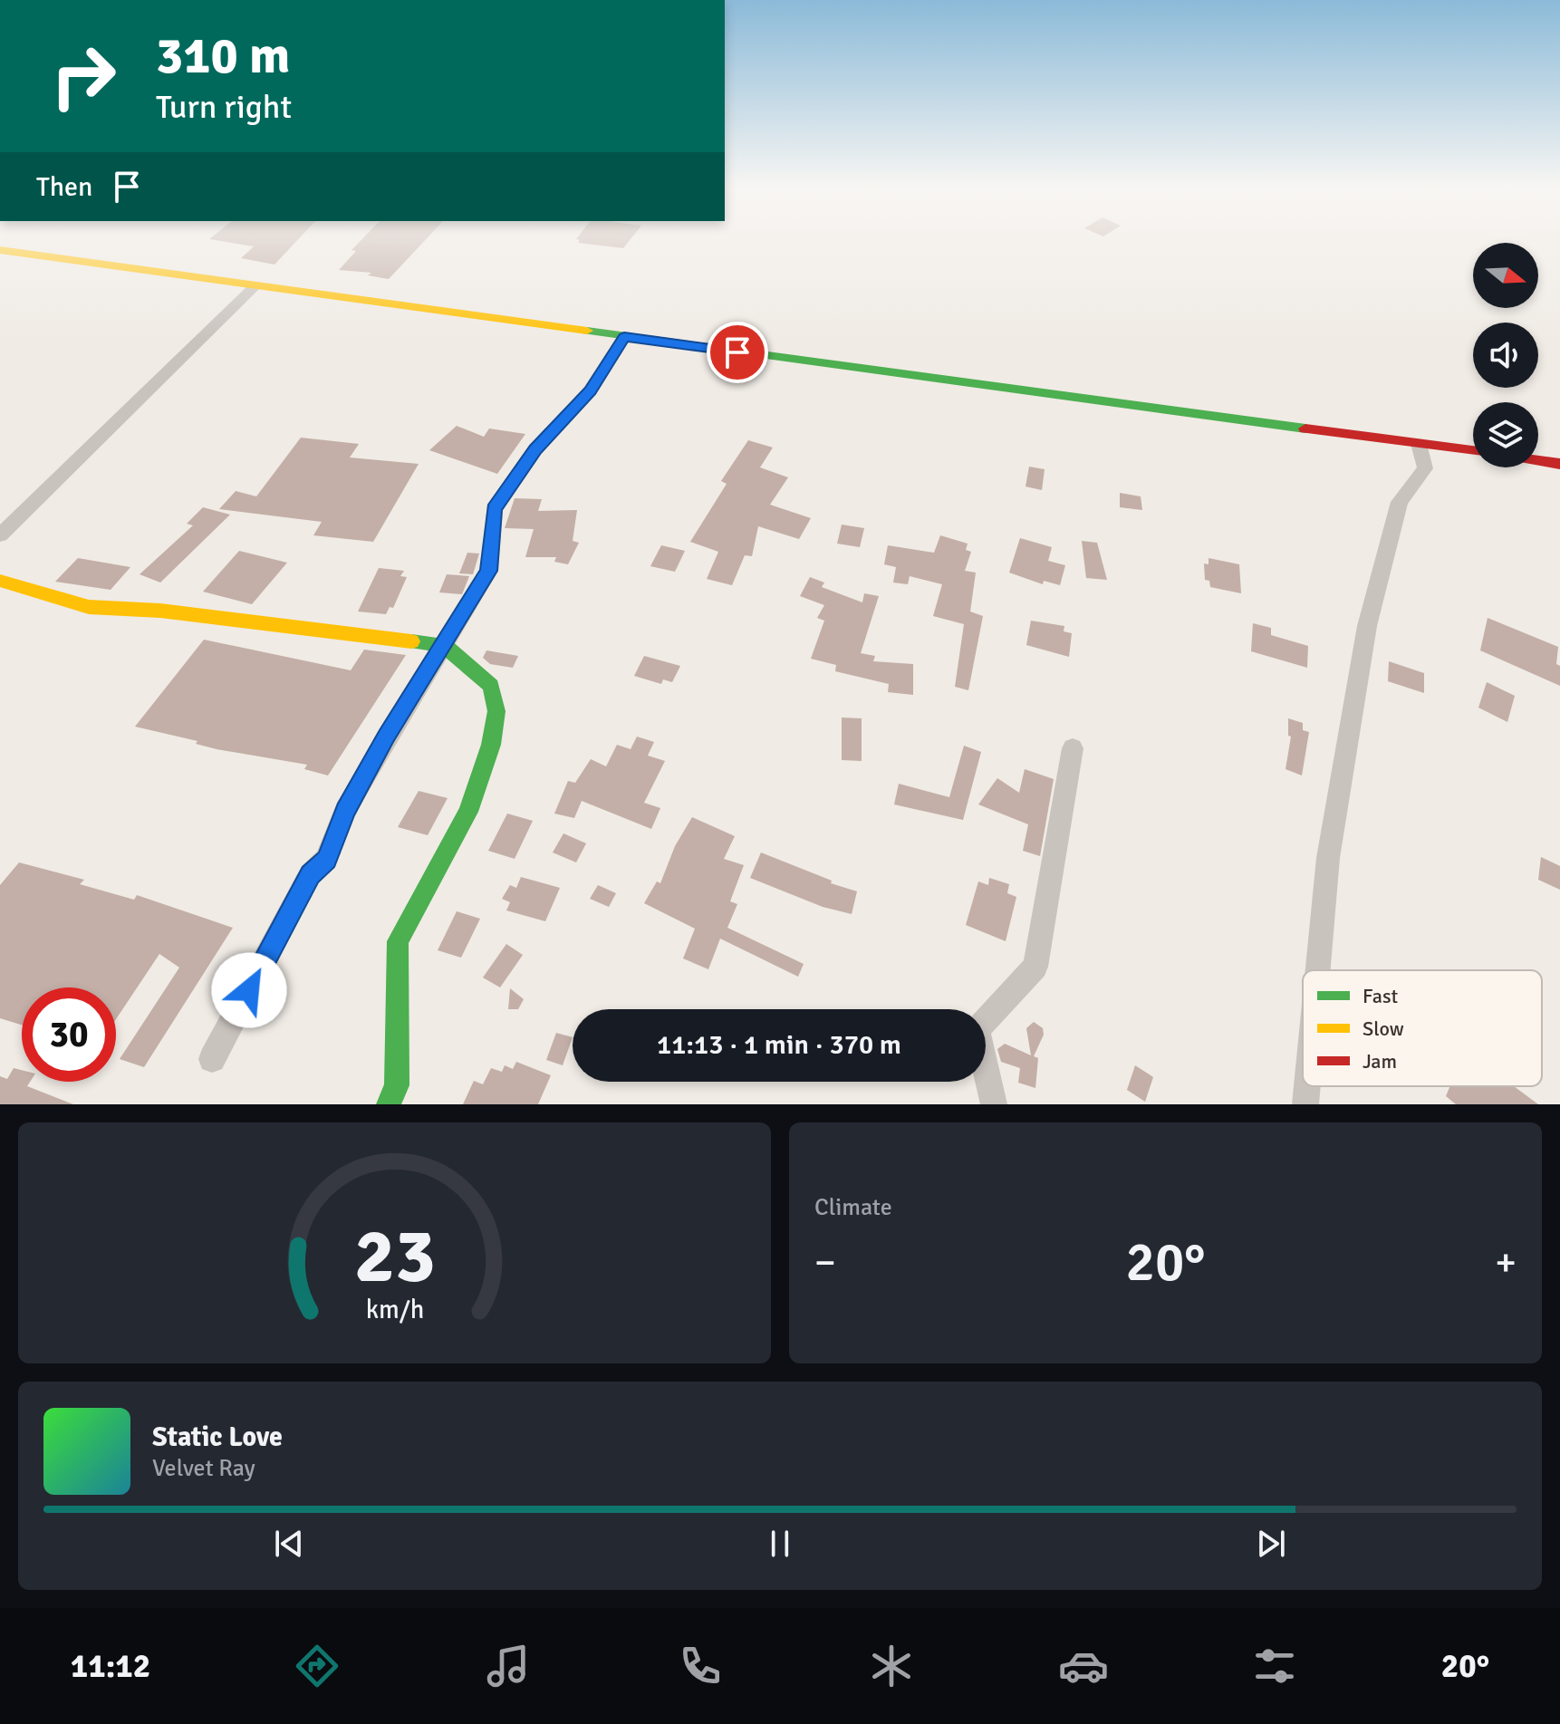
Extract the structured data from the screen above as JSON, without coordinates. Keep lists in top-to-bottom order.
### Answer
{
  "legend": ["Fast", "Slow", "Jam"],
  "north": "right",
  "page": {
    "turn": ["310 m", "Turn right"],
    "then": "Then",
    "limit": "30",
    "trip": "11:13 · 1 min · 370 m",
    "tile": "Climate",
    "heat": ["−", "20°", "+"],
    "song": ["Static Love", "Velvet Ray"],
    "tabs": ["11:12", "20°"],
    "gauge": ["23", "km/h"]
  }
}
